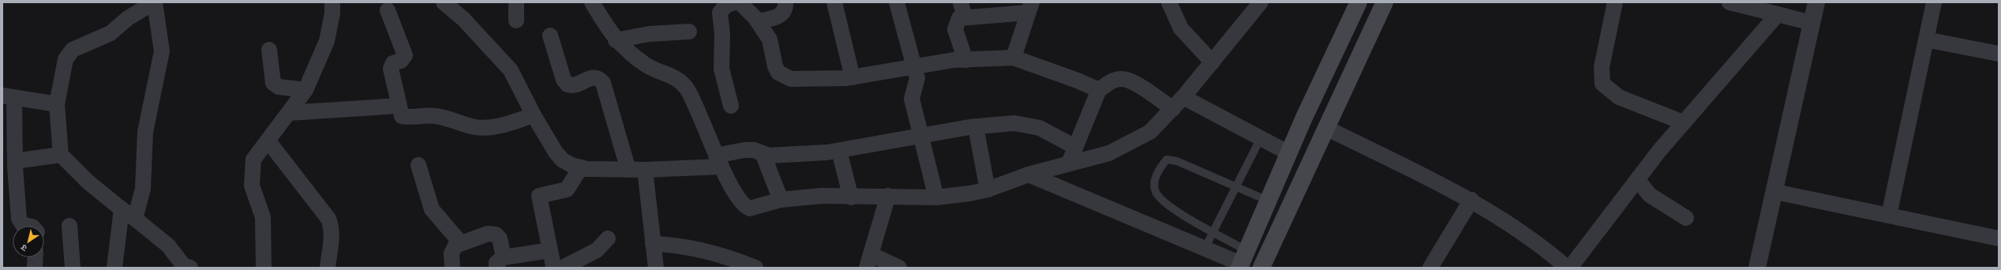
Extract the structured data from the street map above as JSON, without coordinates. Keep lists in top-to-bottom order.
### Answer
{
  "north": "bottom left"
}
